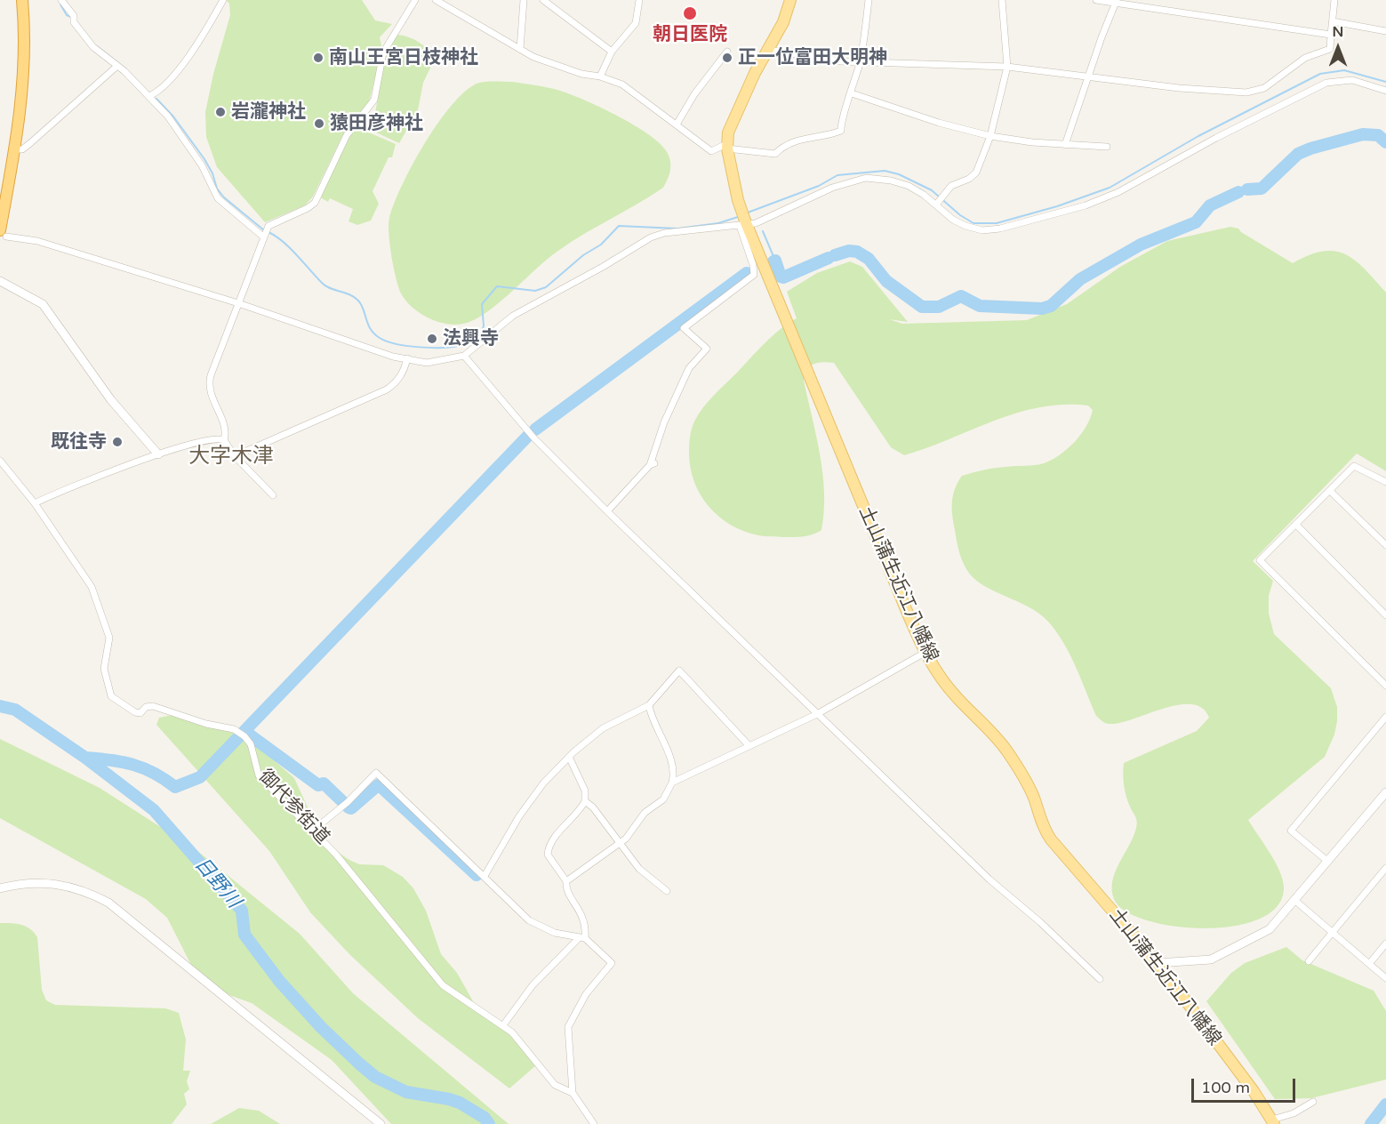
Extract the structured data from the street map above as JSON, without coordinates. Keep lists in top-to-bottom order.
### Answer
{
  "streets": {
    "main road": ["土山蒲生近江八幡線"],
    "street": ["御代参街道"]
  },
  "districts": ["大字木津"],
  "water": ["日野川"],
  "places": [
    "朝日医院",
    "南山王宮日枝神社",
    "正一位富田大明神",
    "岩瀧神社",
    "猿田彦神社",
    "法興寺",
    "既往寺"
  ],
  "scale_bar": "100 m",
  "north": "top"
}
